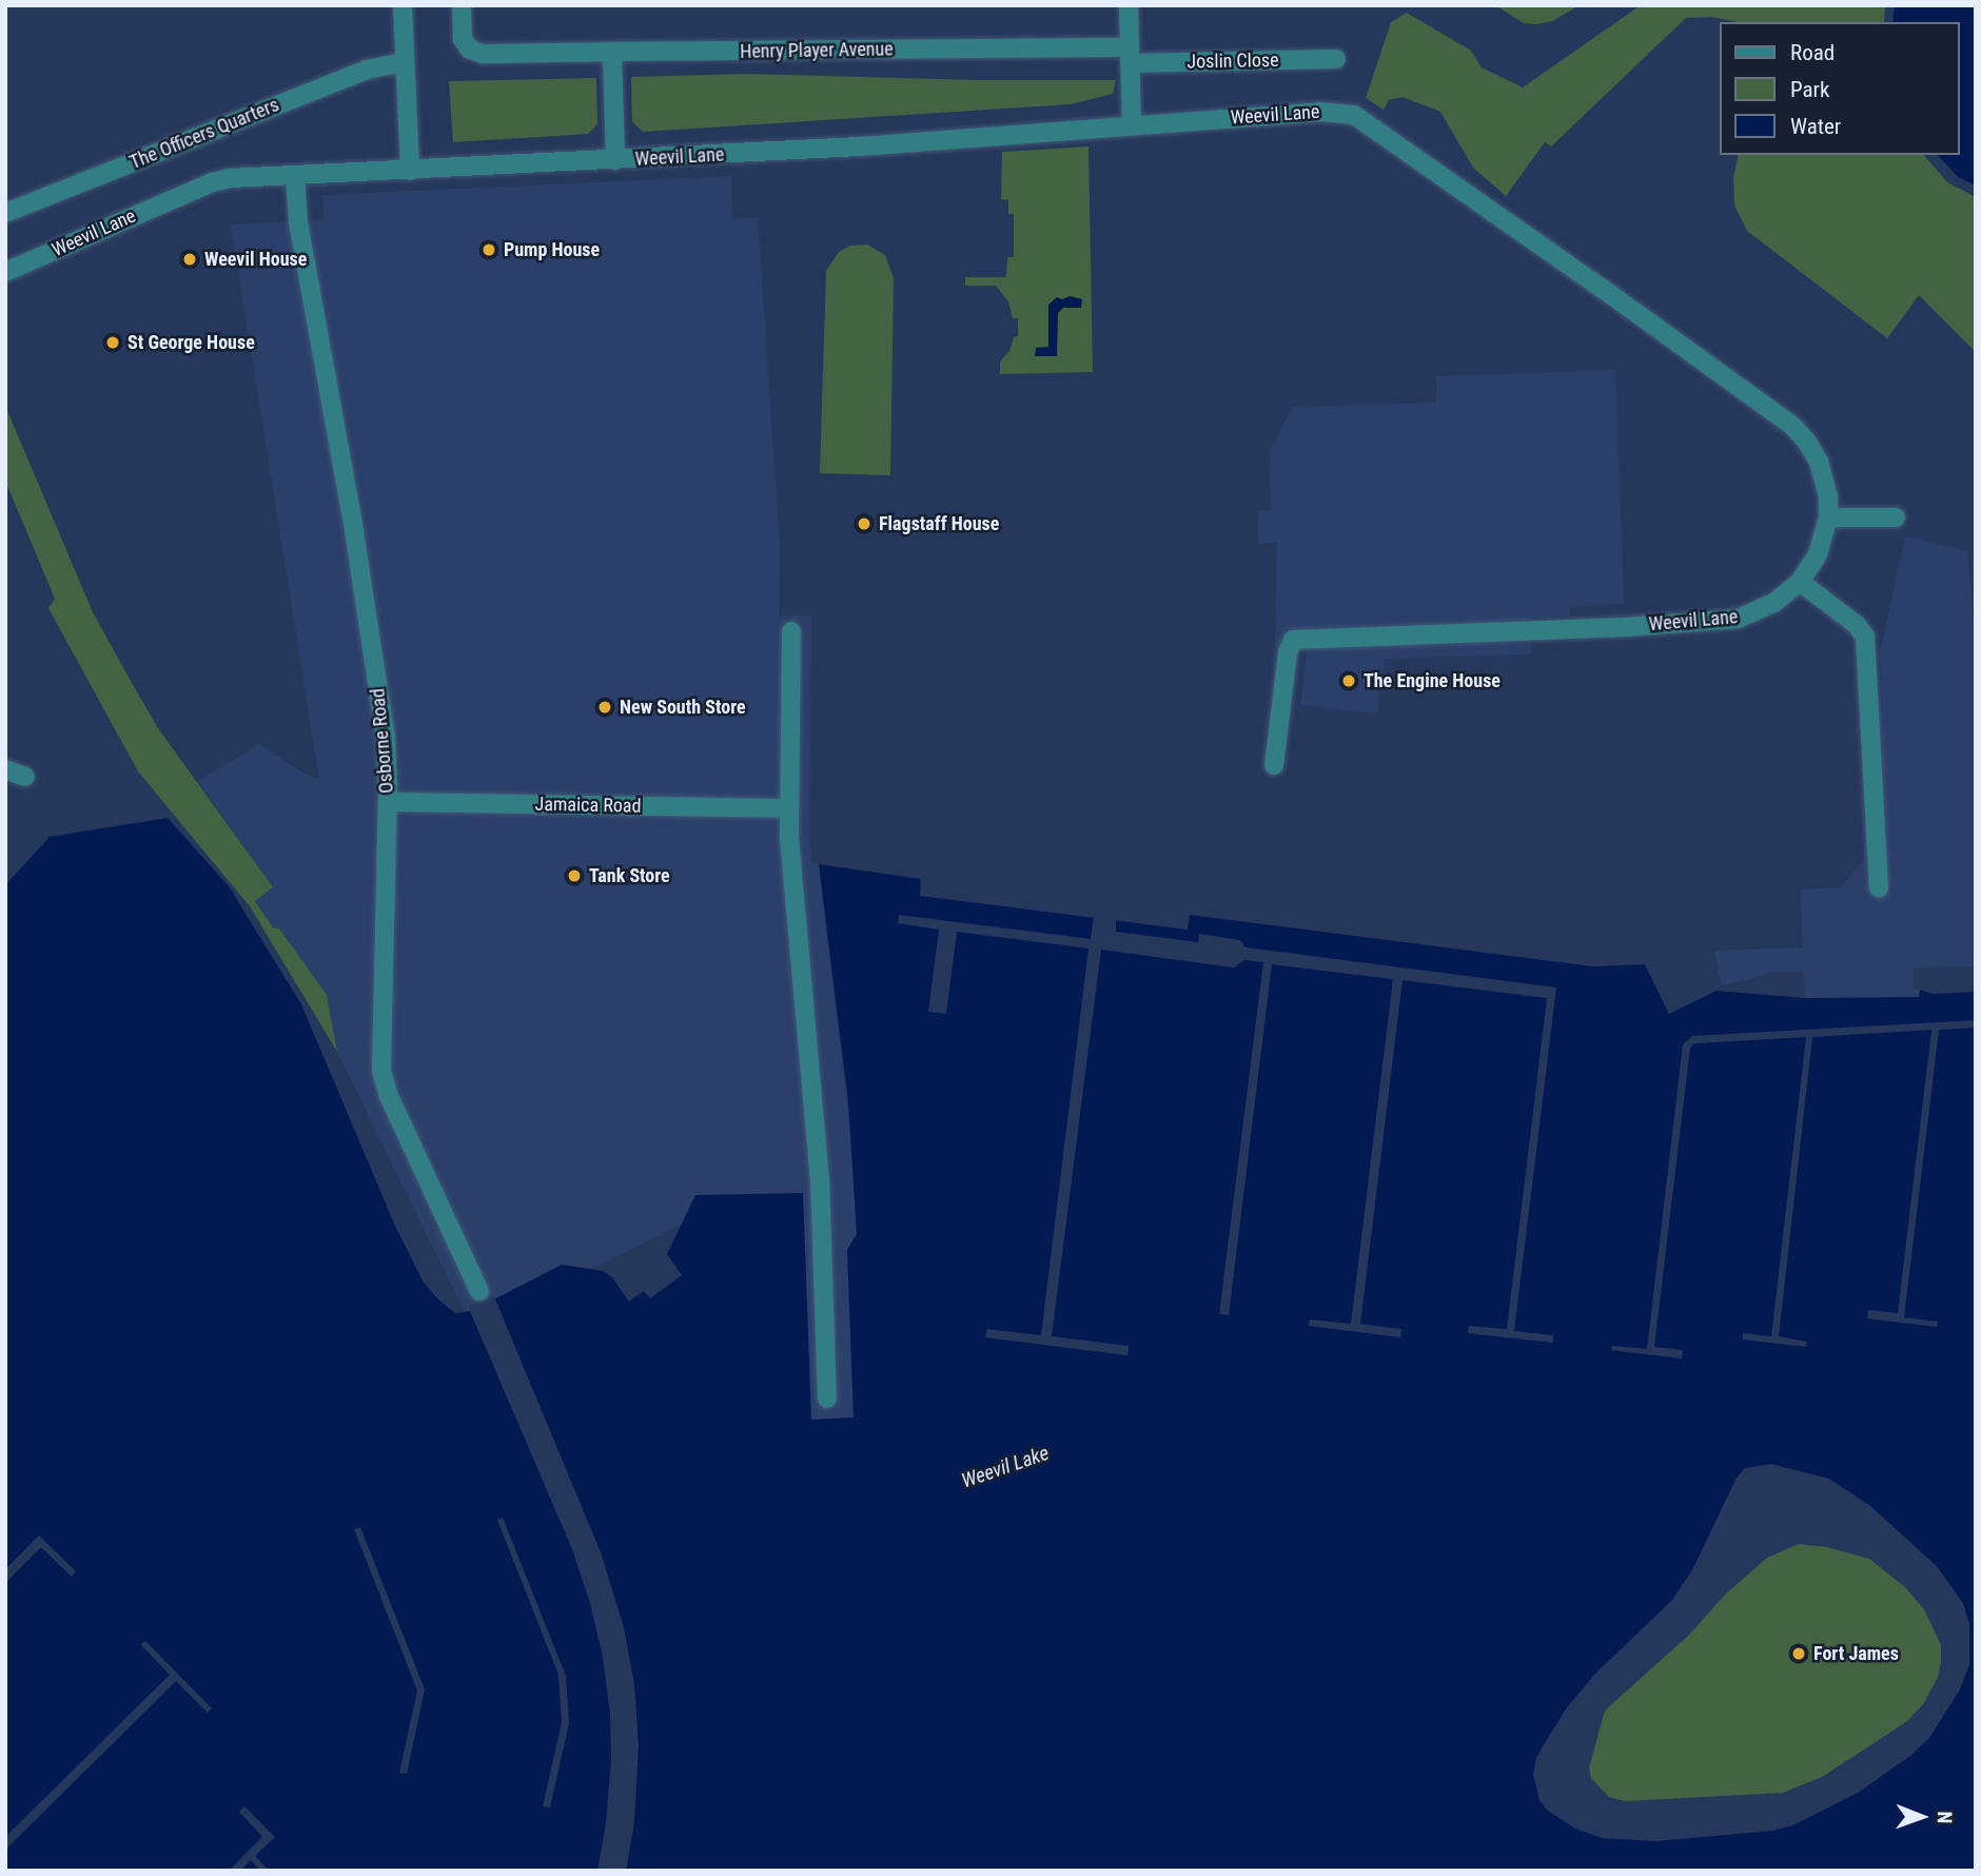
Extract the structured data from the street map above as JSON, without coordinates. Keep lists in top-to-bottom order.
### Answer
{
  "streets": {
    "street": [
      "Henry Player Avenue",
      "Joslin Close",
      "Weevil Lane",
      "The Officers Quarters",
      "Osborne Road",
      "Jamaica Road"
    ]
  },
  "crossings": [
    ["Henry Player Avenue", "Joslin Close"],
    ["Weevil Lane", "Osborne Road"],
    ["Osborne Road", "Jamaica Road"]
  ],
  "water": ["Weevil Lake"],
  "places": [
    "Pump House",
    "Weevil House",
    "St George House",
    "Flagstaff House",
    "The Engine House",
    "New South Store",
    "Tank Store",
    "Fort James"
  ],
  "legend": ["Road", "Park", "Water"],
  "north": "right"
}
